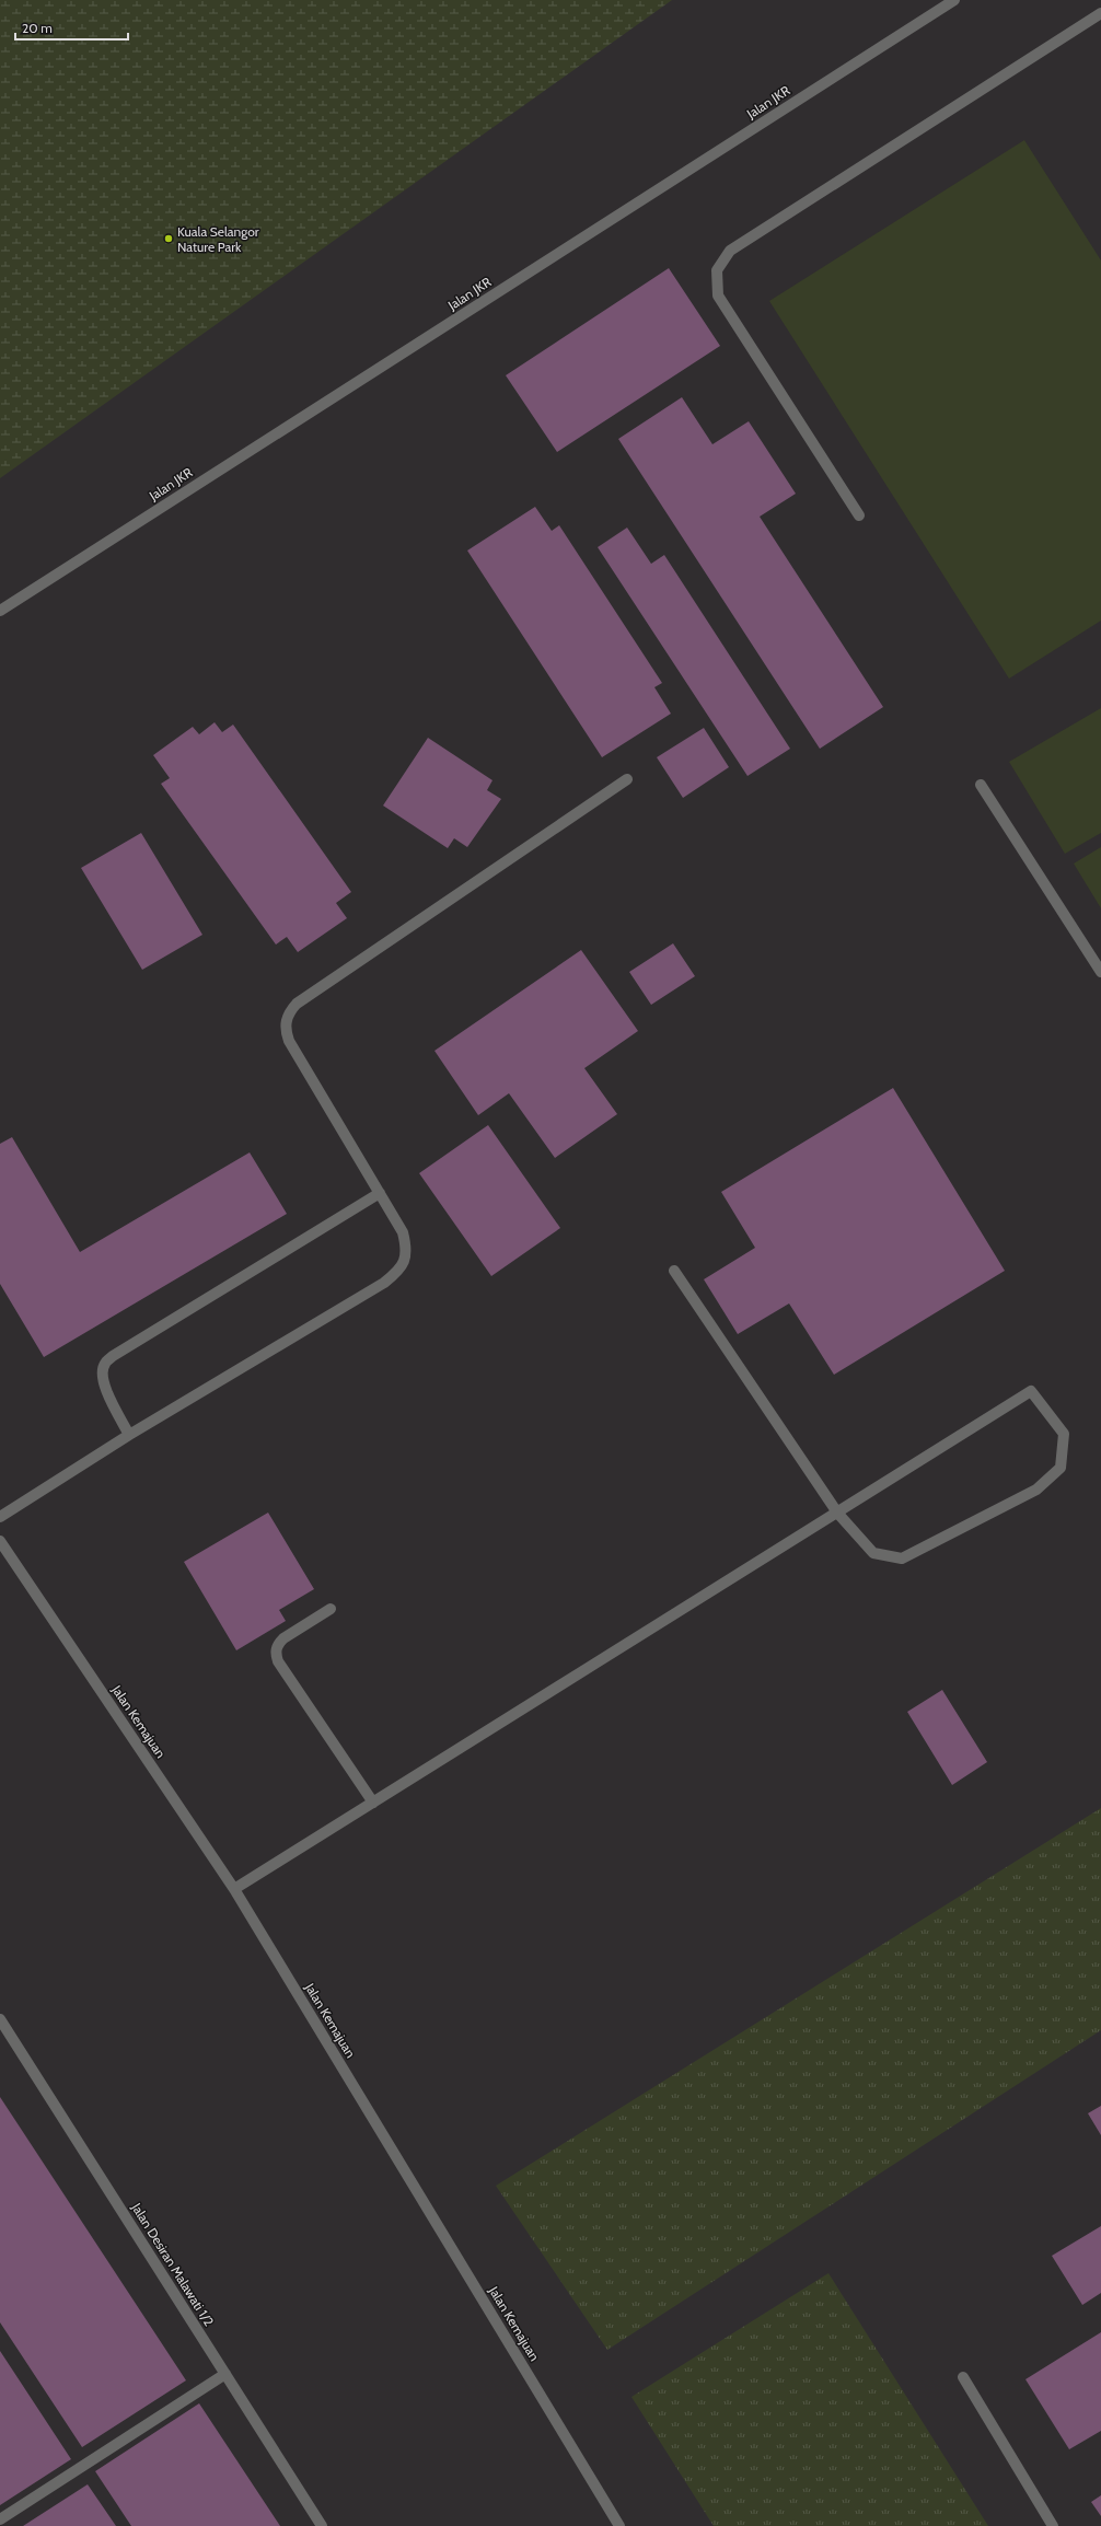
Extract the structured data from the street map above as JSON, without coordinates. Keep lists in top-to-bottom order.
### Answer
{
  "streets": {
    "street": ["Jalan JKR", "Jalan Kemajuan", "Jalan Desiran Malawati 1/2"]
  },
  "places": ["Kuala Selangor Nature Park"],
  "scale_bar": "20 m"
}
